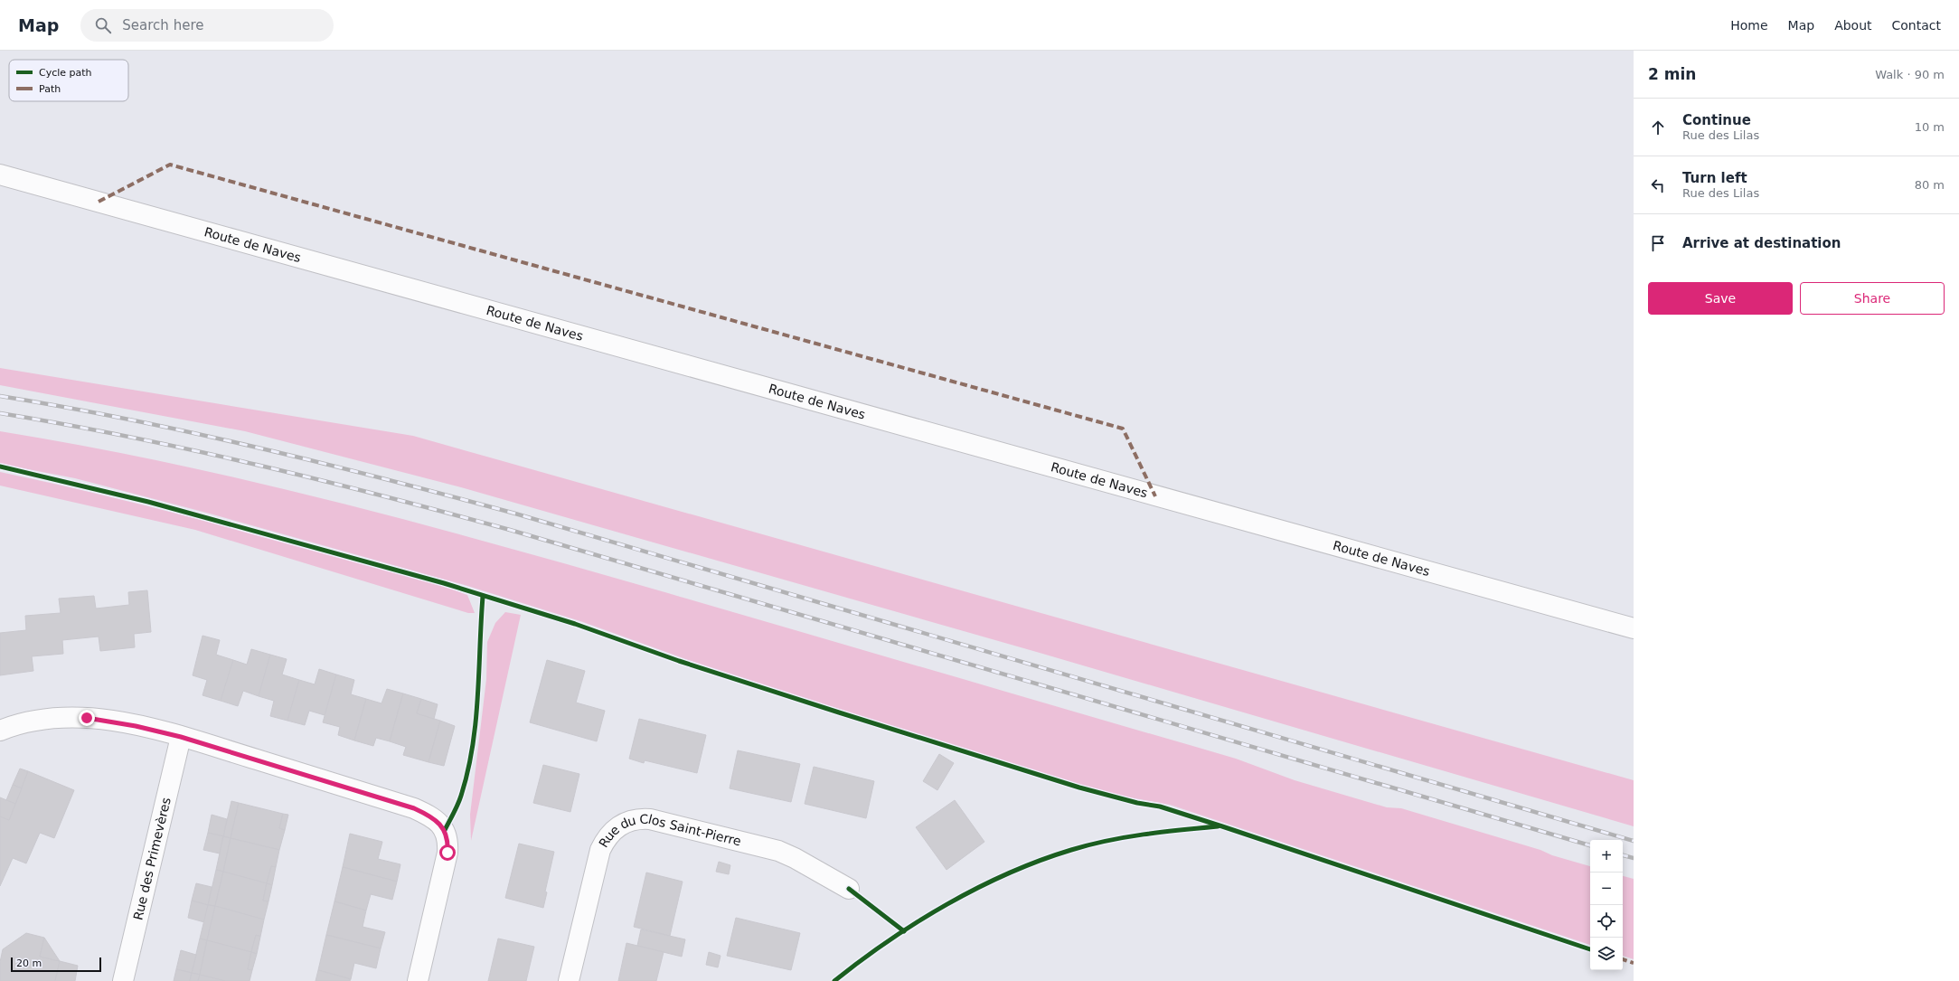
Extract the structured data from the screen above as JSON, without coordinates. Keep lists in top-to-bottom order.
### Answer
{
  "streets": {
    "main road": ["Route de Naves", "Rue du Clos Saint-Pierre", "Rue des Primevères"]
  },
  "legend": ["Cycle path", "Path"],
  "scale_bar": "20 m",
  "page": {
    "header": "Map",
    "search": "Search here",
    "nav": [
      "Home",
      "Map",
      "About",
      "Contact"
    ],
    "heading": ["2 min", "Walk · 90 m"],
    "list": [
      ["Continue", "Rue des Lilas", "10 m"],
      ["Turn left", "Rue des Lilas", "80 m"],
      "Arrive at destination"
    ],
    "buttons": ["Save", "Share"],
    "map_buttons": ["+", "−"],
    "scale": "20 m"
  }
}
